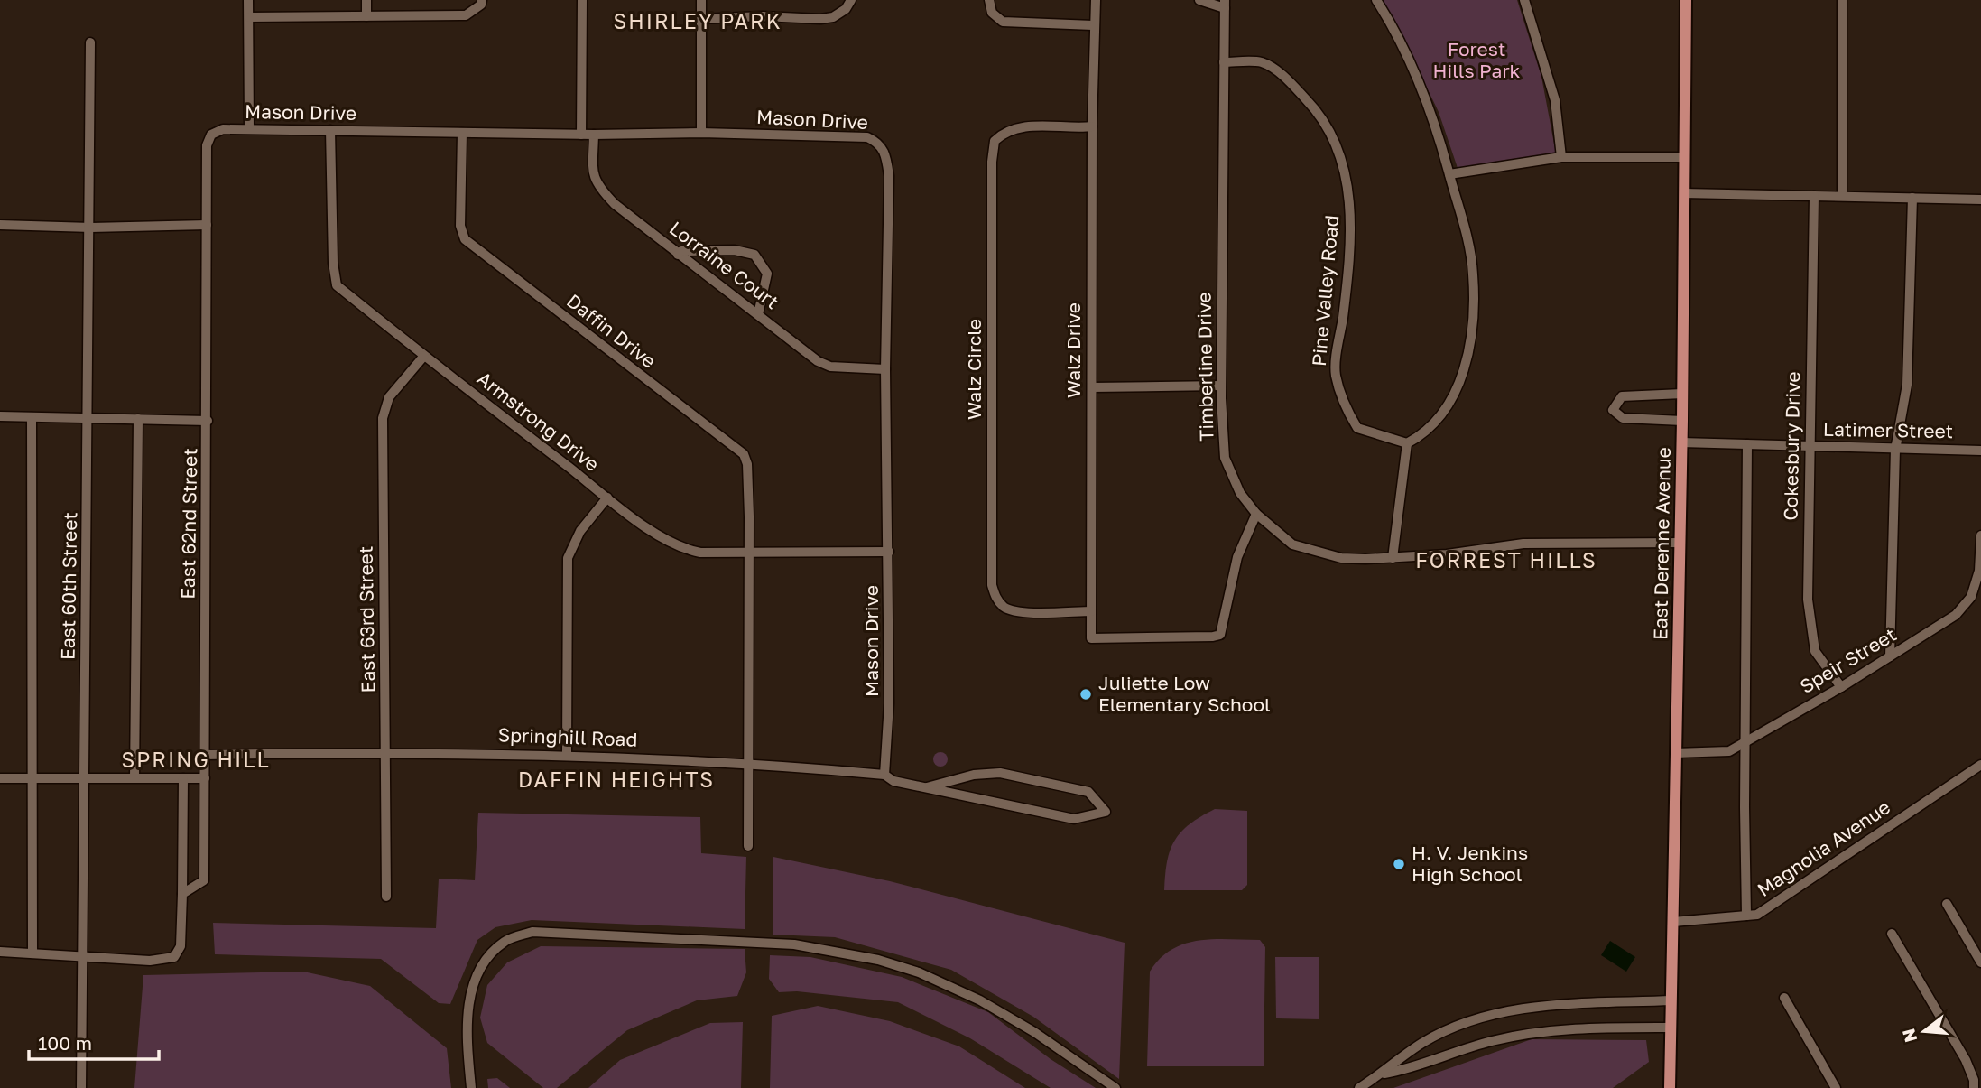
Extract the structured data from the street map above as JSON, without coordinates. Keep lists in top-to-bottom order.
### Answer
{
  "streets": {
    "main road": ["East Derenne Avenue"],
    "street": [
      "Mason Drive",
      "Lorraine Court",
      "Pine Valley Road",
      "Daffin Drive",
      "Walz Drive",
      "Timberline Drive",
      "Walz Circle",
      "Armstrong Drive",
      "Latimer Street",
      "Cokesbury Drive",
      "East 62nd Street",
      "East 60th Street",
      "East 63rd Street",
      "Speir Street",
      "Springhill Road",
      "Magnolia Avenue"
    ]
  },
  "crossings": [
    ["Mason Drive", "Lorraine Court"],
    ["Mason Drive", "Daffin Drive"],
    ["Mason Drive", "Armstrong Drive"],
    ["Mason Drive", "East 62nd Street"],
    ["Mason Drive", "Springhill Road"],
    ["Pine Valley Road", "Timberline Drive"],
    ["Daffin Drive", "Armstrong Drive"],
    ["Walz Drive", "Timberline Drive"],
    ["Walz Drive", "Walz Circle"],
    ["Timberline Drive", "East Derenne Avenue"],
    ["Armstrong Drive", "East 63rd Street"],
    ["Latimer Street", "Cokesbury Drive"],
    ["Latimer Street", "East Derenne Avenue"],
    ["Cokesbury Drive", "Speir Street"],
    ["East 62nd Street", "Springhill Road"],
    ["East Derenne Avenue", "Speir Street"],
    ["East Derenne Avenue", "Magnolia Avenue"],
    ["East 63rd Street", "Springhill Road"]
  ],
  "districts": [
    "SHIRLEY PARK",
    "FORREST HILLS",
    "SPRING HILL",
    "DAFFIN HEIGHTS"
  ],
  "parks": ["Forest Hills Park"],
  "places": ["Juliette Low Elementary School", "H. V. Jenkins High School"],
  "scale_bar": "100 m",
  "north": "left"
}
